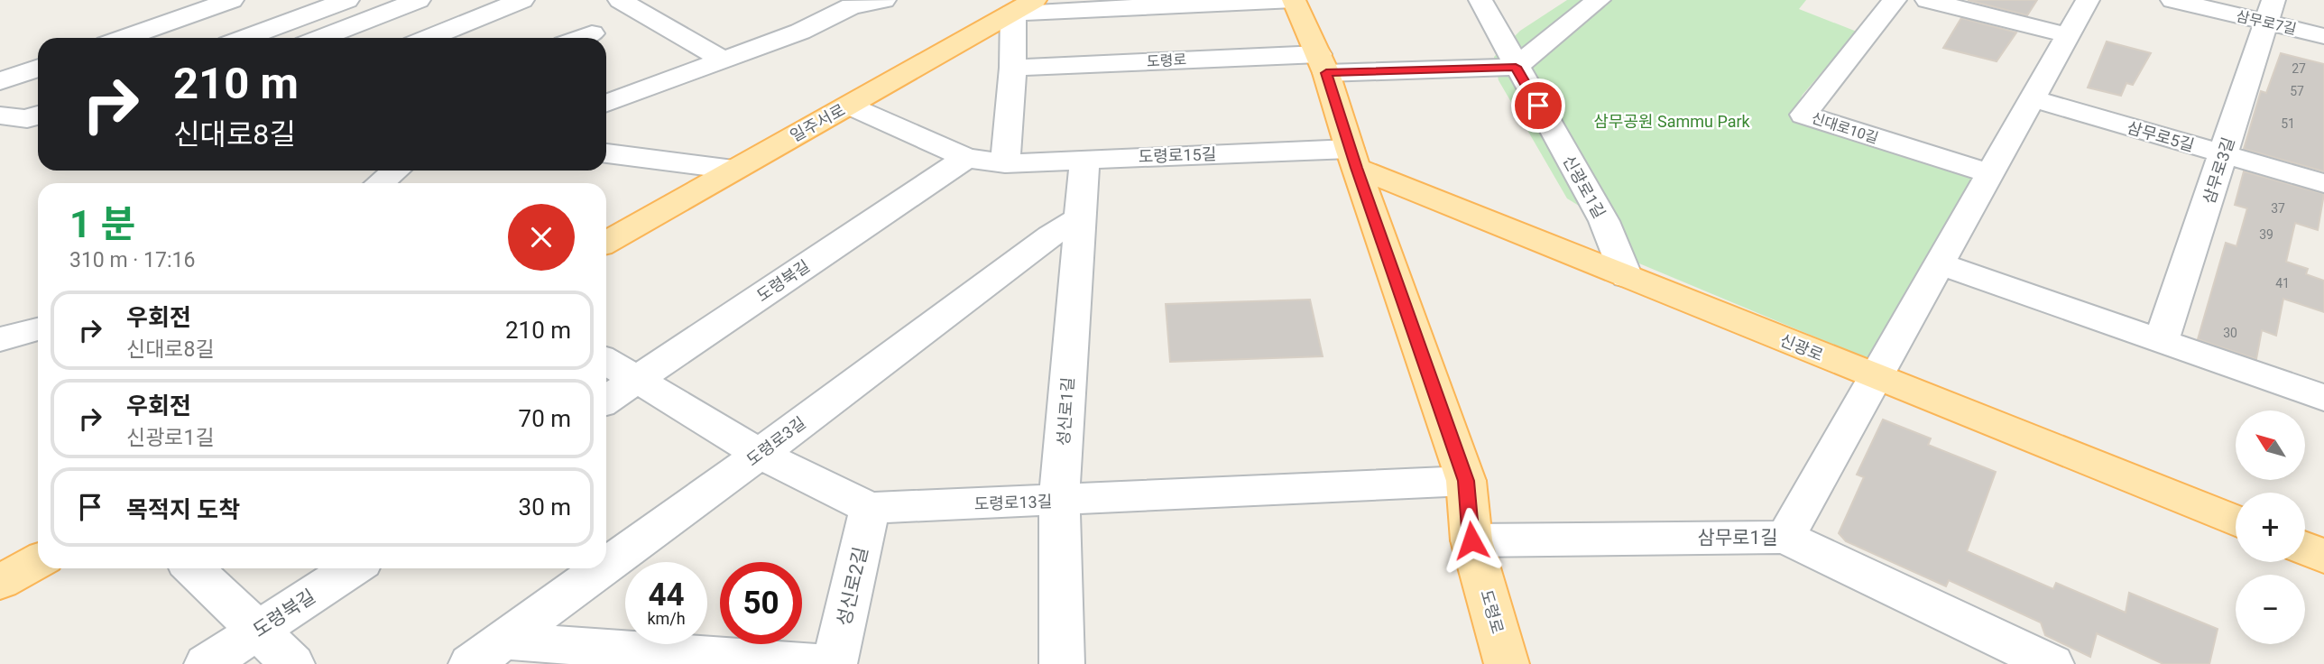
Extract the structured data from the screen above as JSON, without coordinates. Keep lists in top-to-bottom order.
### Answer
{
  "streets": {
    "main road": ["도령로", "일주서로", "신광로"],
    "street": [
      "삼무로7길",
      "신대로10길",
      "삼무로5길",
      "도령로15길",
      "삼무로3길",
      "신광로1길",
      "도령북길",
      "성신로1길",
      "도령로3길",
      "도령로13길",
      "삼무로1길",
      "성신로2길"
    ]
  },
  "crossings": [
    ["삼무로7길", "삼무로3길"],
    ["도령로", "도령로15길"],
    ["도령로", "신광로"],
    ["도령로", "도령로13길"],
    ["도령로", "삼무로1길"],
    ["일주서로", "도령로15길"],
    ["삼무로5길", "삼무로3길"],
    ["도령로15길", "도령북길"],
    ["도령로15길", "신광로"],
    ["도령로15길", "성신로1길"],
    ["신광로1길", "신광로"],
    ["도령북길", "도령로13길"],
    ["성신로1길", "도령로3길"],
    ["성신로1길", "도령로13길"],
    ["도령로3길", "도령로13길"],
    ["도령로13길", "성신로2길"]
  ],
  "parks": ["삼무공원 Sammu Park"],
  "house_numbers": [
    "27",
    "57",
    "51",
    "37",
    "39",
    "41",
    "30"
  ],
  "north": "top left",
  "page": {
    "turn": ["210 m", "신대로8길"],
    "heading": ["1 분", "310 m · 17:16"],
    "list": [
      {
        "name": "우회전",
        "note": "신대로8길",
        "value": "210 m"
      },
      {
        "name": "우회전",
        "note": "신광로1길",
        "value": "70 m"
      },
      {
        "name": "목적지 도착",
        "value": "30 m"
      }
    ],
    "map_buttons": ["+", "−"],
    "speed": "44 km/h",
    "limit": "50"
  }
}
